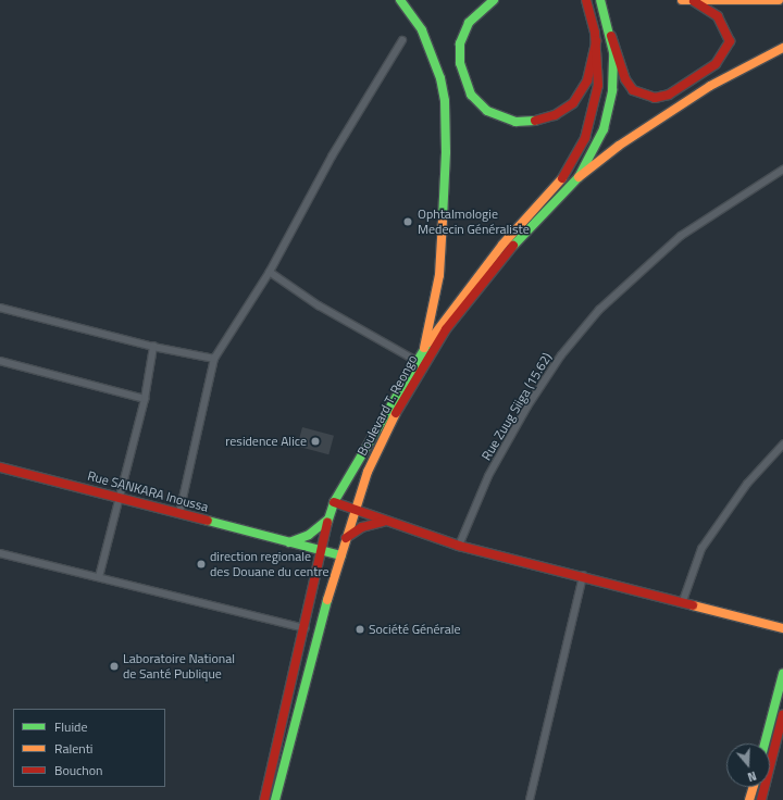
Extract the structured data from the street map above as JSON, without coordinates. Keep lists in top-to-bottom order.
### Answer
{
  "streets": {
    "main road": ["Boulevard T. Reongo", "Rue SANKARA Inoussa"],
    "street": ["Rue Zuug Siiga (15.62)"]
  },
  "crossings": [
    ["Boulevard T. Reongo", "Rue SANKARA Inoussa"]
  ],
  "places": [
    "Ophtalmologie Medecin Généraliste",
    "residence Alice",
    "direction regionale des Douane du centre",
    "Société Générale",
    "Laboratoire National de Santé Publique"
  ],
  "legend": ["Fluide", "Ralenti", "Bouchon"],
  "north": "bottom"
}
